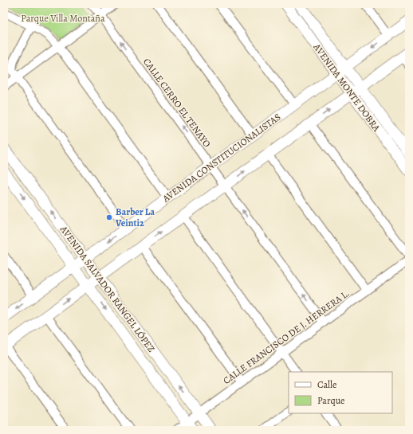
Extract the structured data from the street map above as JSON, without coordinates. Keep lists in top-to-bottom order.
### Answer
{
  "streets": {
    "street": [
      "AVENIDA MONTE DOBRA",
      "CALLE CERRO EL TENAYO",
      "AVENIDA CONSTITUCIONALISTAS",
      "AVENIDA SALVADOR RANGEL LÓPEZ",
      "CALLE FRANCISCO DE J. HERRERA L."
    ]
  },
  "crossings": [
    ["AVENIDA MONTE DOBRA", "AVENIDA CONSTITUCIONALISTAS"],
    ["CALLE CERRO EL TENAYO", "AVENIDA CONSTITUCIONALISTAS"],
    ["CALLE CERRO EL TENAYO", "CALLE FRANCISCO DE J. HERRERA L."],
    ["AVENIDA CONSTITUCIONALISTAS", "AVENIDA SALVADOR RANGEL LÓPEZ"],
    ["AVENIDA SALVADOR RANGEL LÓPEZ", "CALLE FRANCISCO DE J. HERRERA L."]
  ],
  "parks": ["Parque Villa Montaña"],
  "places": ["Barber La Veinti2"],
  "legend": ["Calle", "Parque"]
}
